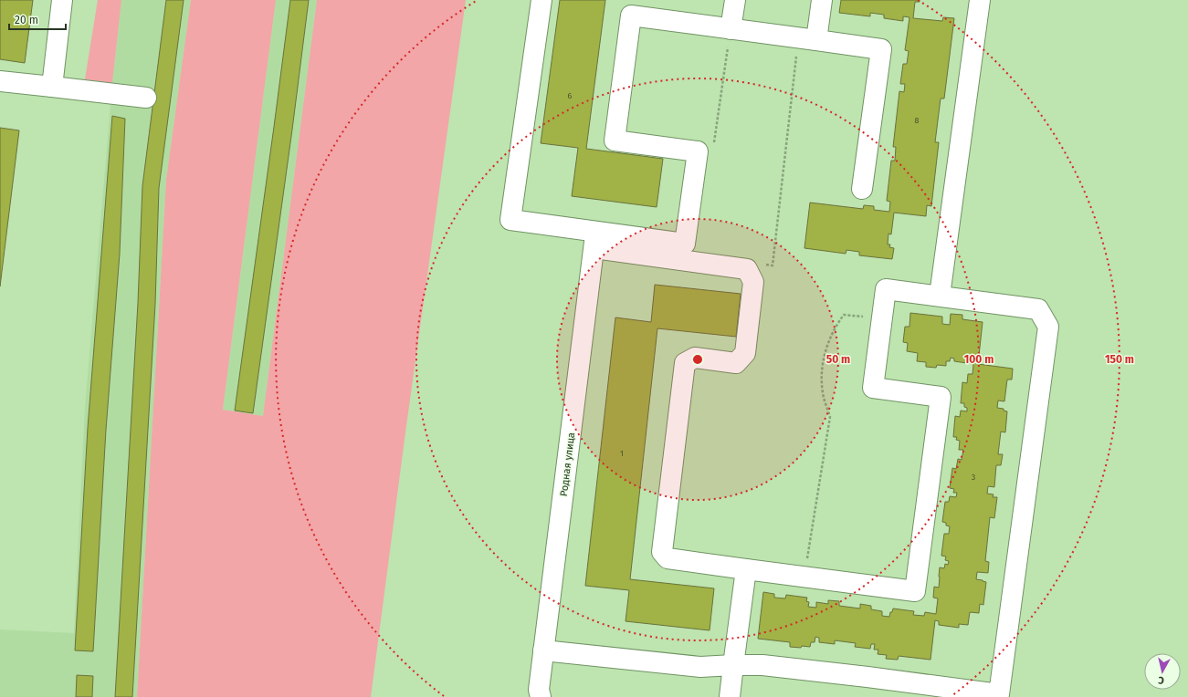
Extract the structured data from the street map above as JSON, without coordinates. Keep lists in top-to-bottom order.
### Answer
{
  "streets": {
    "street": ["Родная улица"]
  },
  "house_numbers": [
    "6",
    "8",
    "1",
    "3"
  ],
  "scale_bar": "20 m",
  "north": "bottom",
  "rings": ["50 m", "100 m", "150 m"]
}
